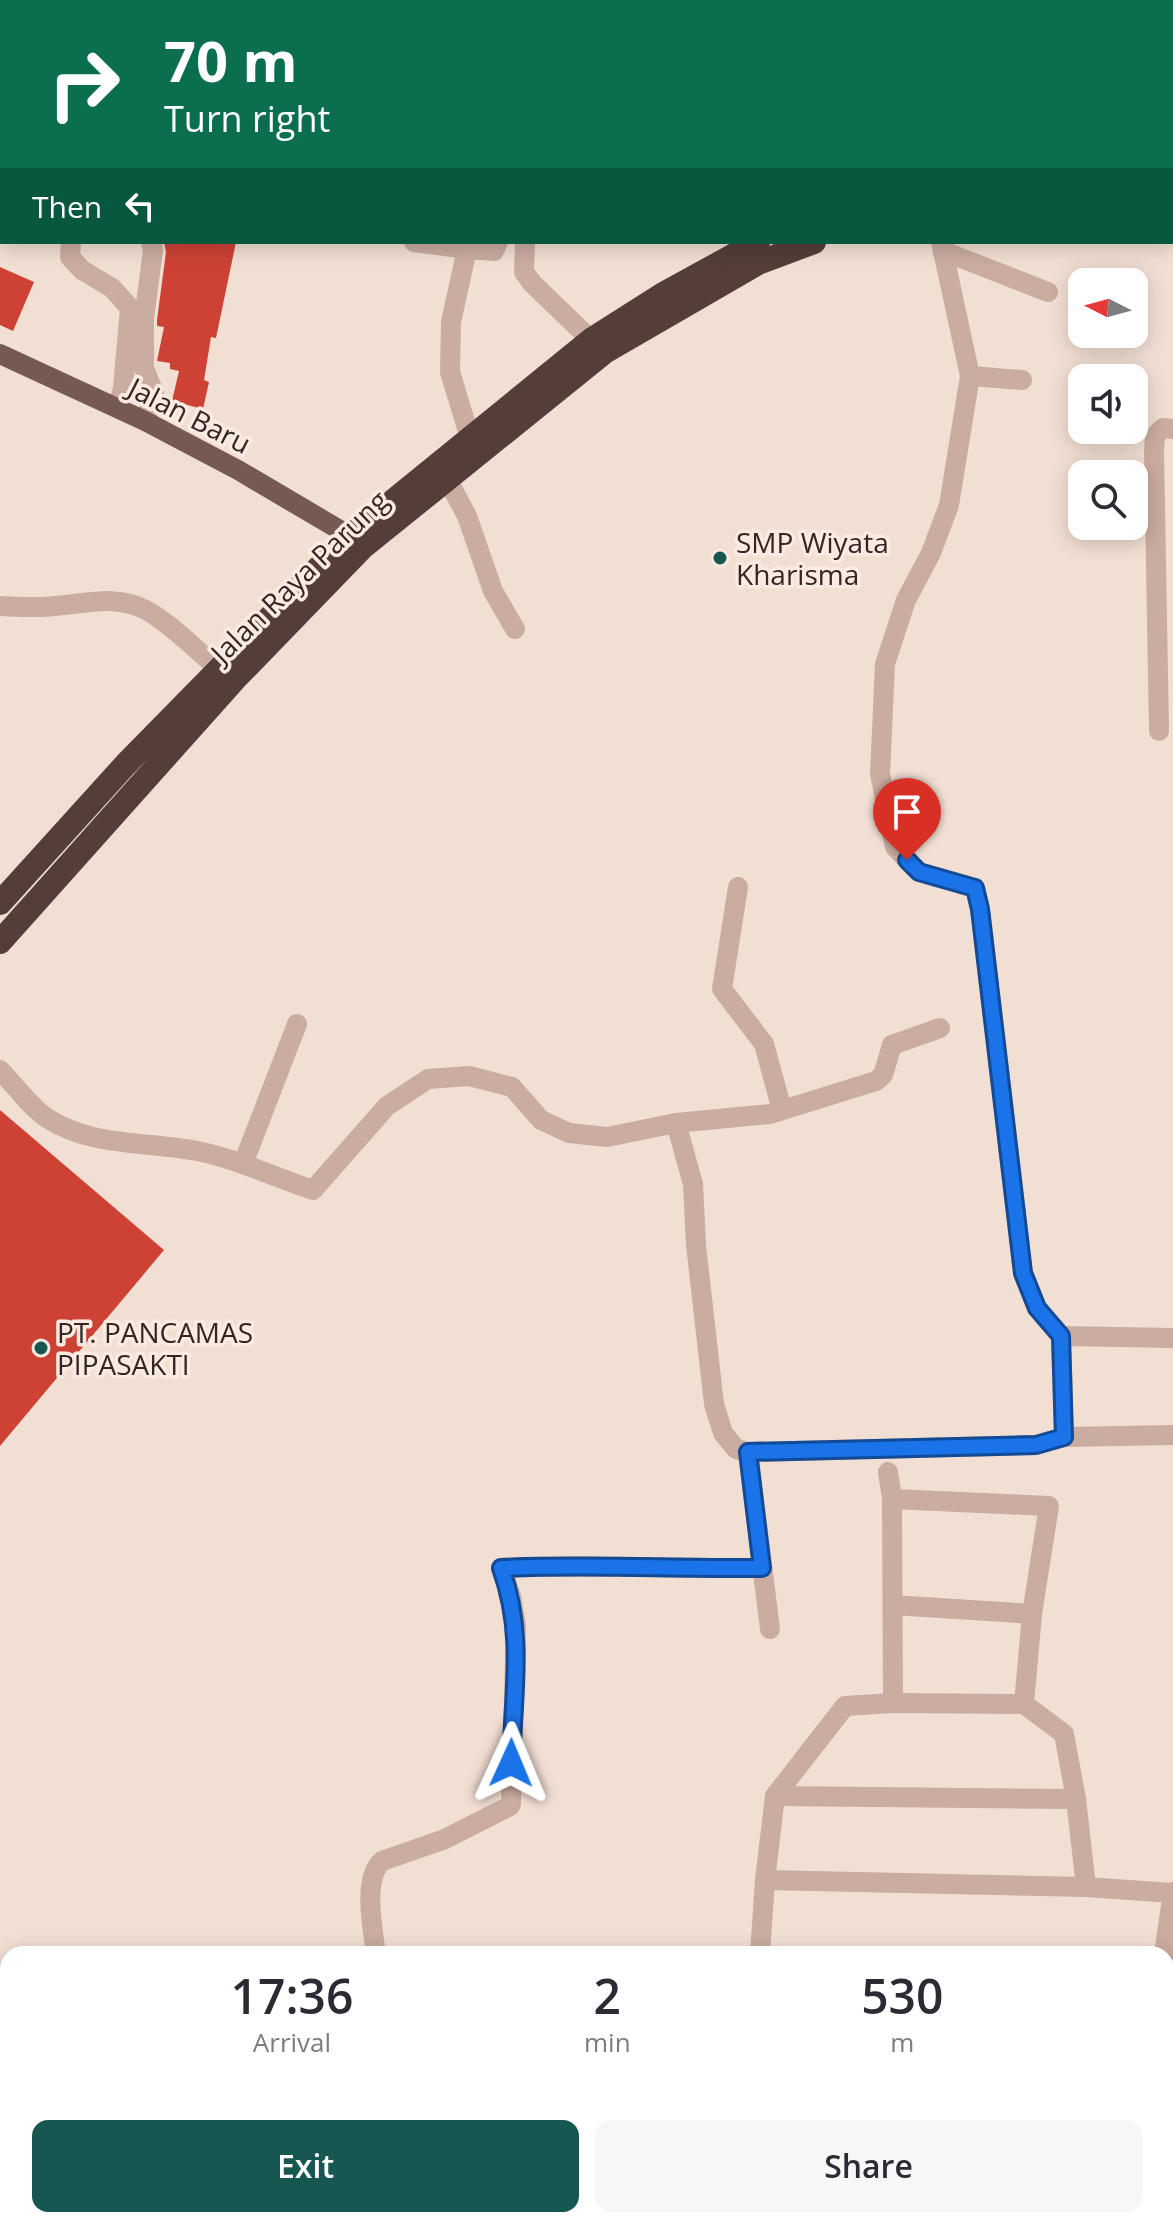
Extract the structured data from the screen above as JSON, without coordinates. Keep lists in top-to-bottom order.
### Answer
{
  "streets": {
    "highway": ["Jalan Raya Parung"],
    "main road": ["Jalan Baru"]
  },
  "crossings": [
    ["Jalan Baru", "Jalan Raya Parung"]
  ],
  "places": ["SMP Wiyata Kharisma", "PT. PANCAMAS PIPASAKTI"],
  "north": "left",
  "page": {
    "turn": ["70 m", "Turn right"],
    "then": "Then",
    "eta": [
      "17:36",
      "Arrival",
      "2",
      "min",
      "530",
      "m"
    ],
    "buttons": ["Exit", "Share"]
  }
}
